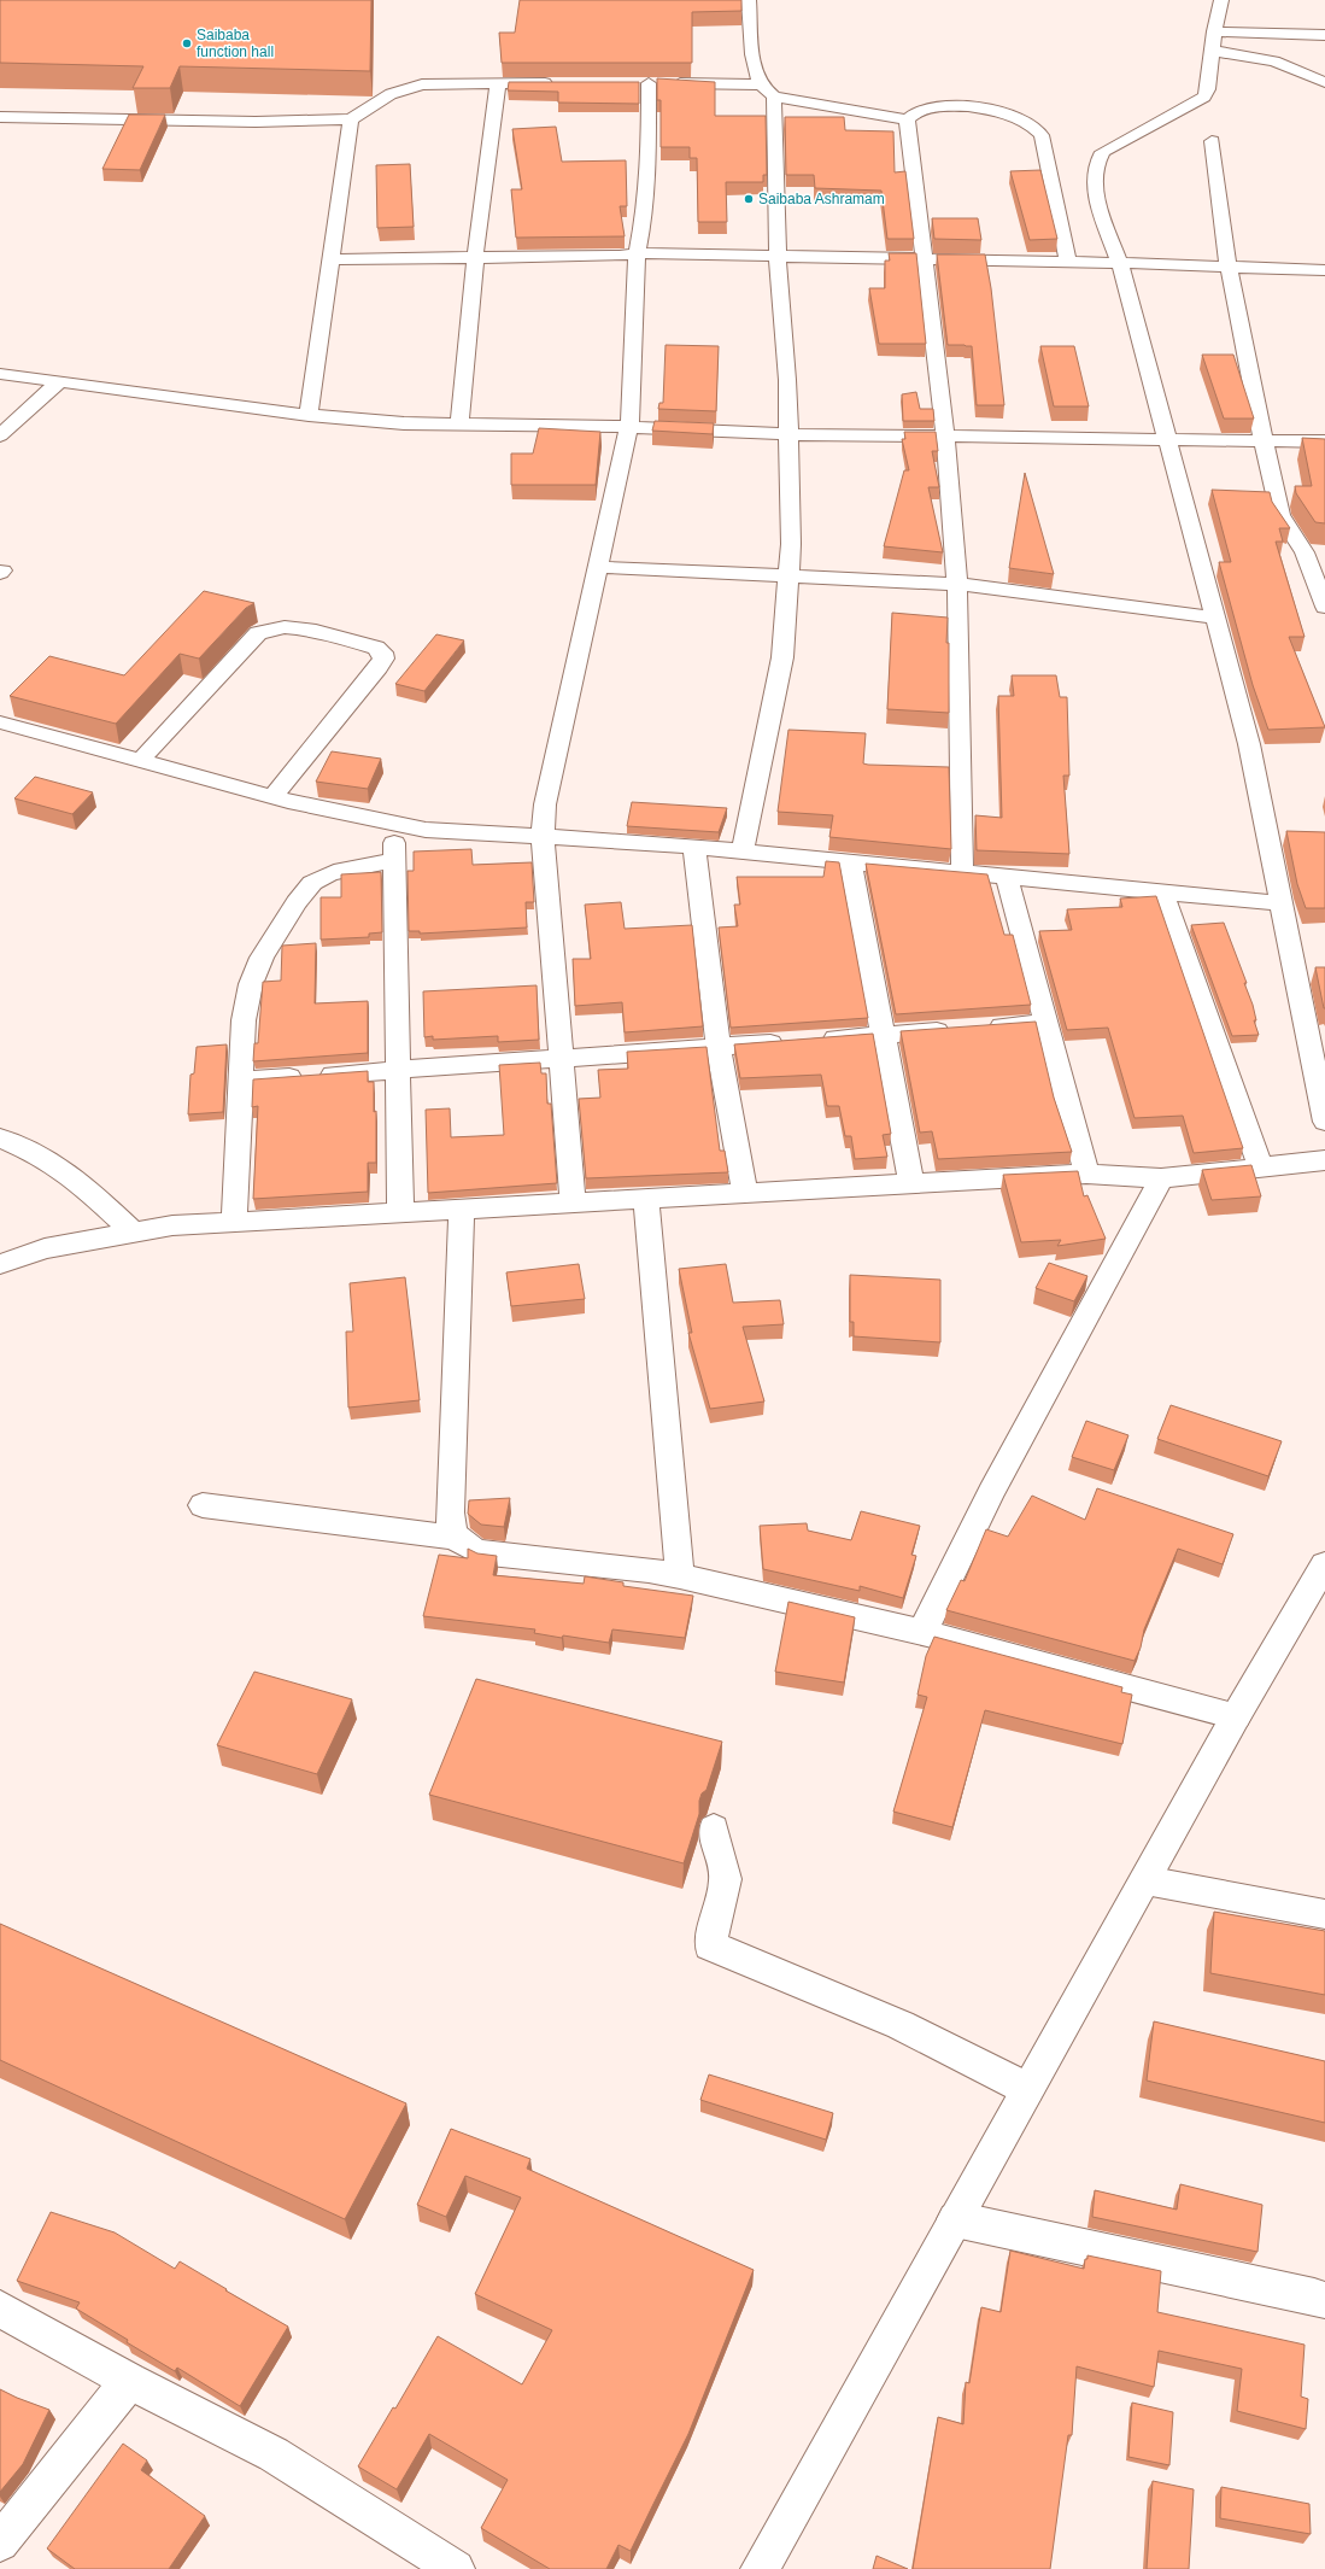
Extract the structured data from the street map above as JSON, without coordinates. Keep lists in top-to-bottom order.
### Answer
{
  "places": ["Saibaba function hall", "Saibaba Ashramam"]
}
